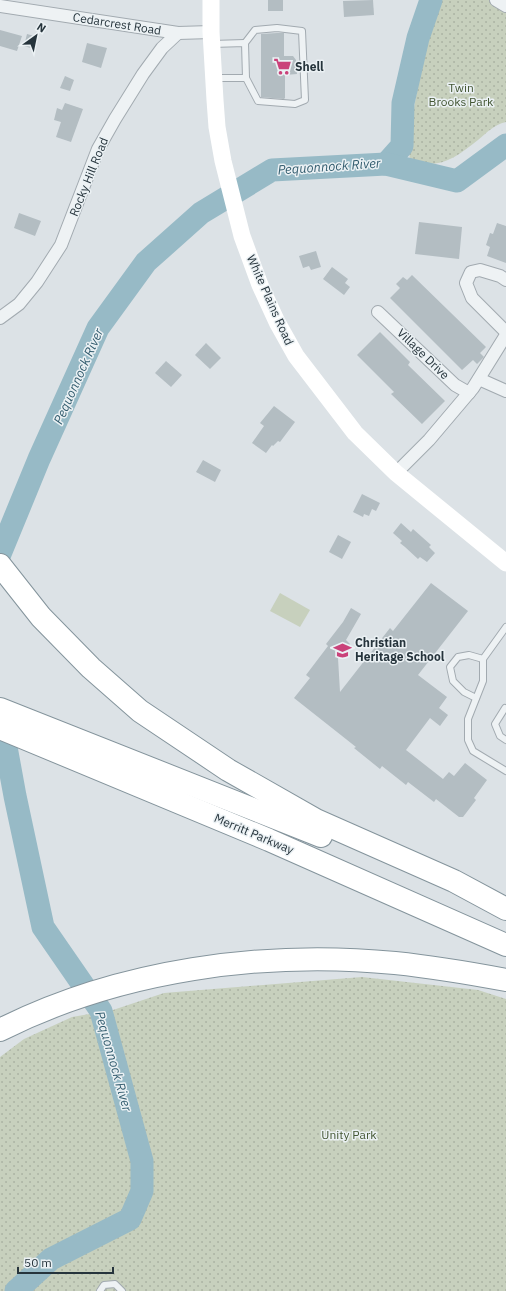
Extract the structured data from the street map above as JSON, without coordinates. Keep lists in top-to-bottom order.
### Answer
{
  "streets": {
    "highway": ["Merritt Parkway"],
    "main road": ["White Plains Road"],
    "street": ["Cedarcrest Road", "Rocky Hill Road", "Village Drive"]
  },
  "crossings": [
    ["Cedarcrest Road", "Rocky Hill Road"],
    ["Cedarcrest Road", "White Plains Road"]
  ],
  "water": ["Pequonnock River"],
  "parks": ["Twin Brooks Park", "Unity Park"],
  "places": {
    "supermarket": ["Shell"],
    "school or university": ["Christian Heritage School"]
  },
  "scale_bar": "50 m",
  "north": "top right"
}
